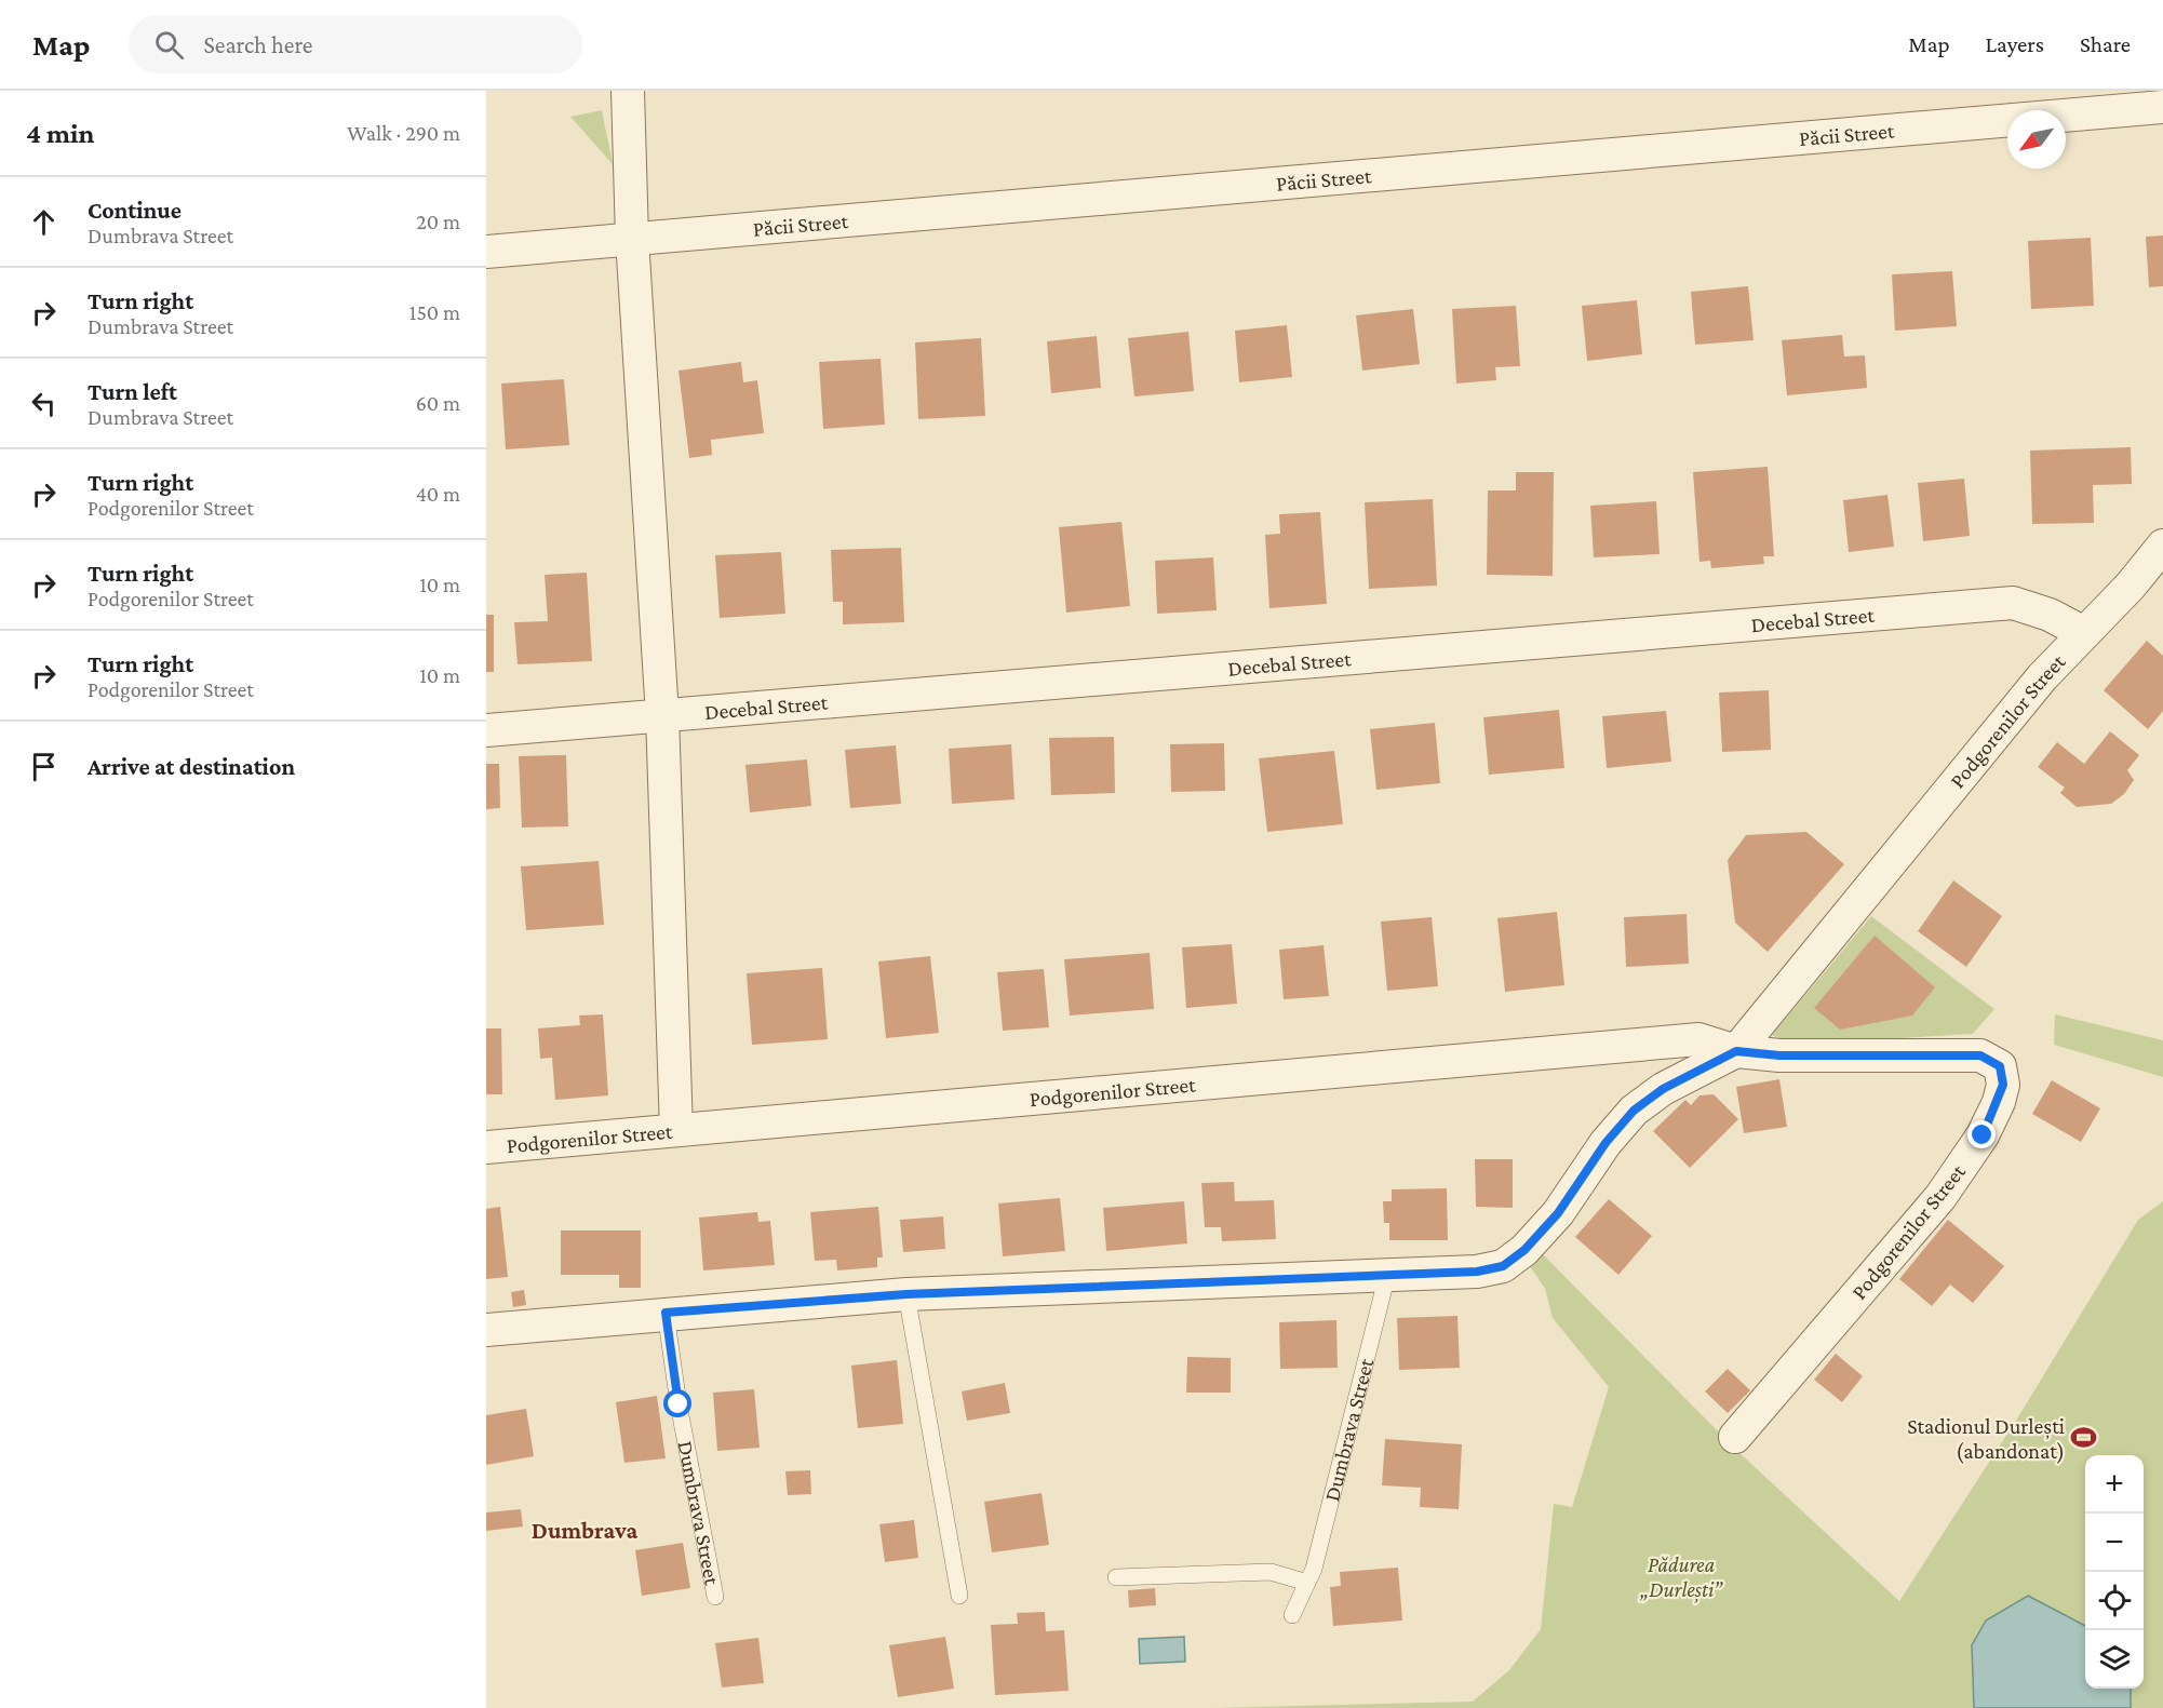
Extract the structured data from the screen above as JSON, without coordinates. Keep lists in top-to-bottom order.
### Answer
{
  "streets": {
    "street": ["Păcii Street", "Decebal Street", "Podgorenilor Street"],
    "lane": ["Dumbrava Street"]
  },
  "crossings": [
    ["Decebal Street", "Podgorenilor Street"]
  ],
  "districts": ["Dumbrava"],
  "parks": ["Pădurea „Durlești”"],
  "places": {
    "sports": ["Stadionul Durlești (abandonat)"]
  },
  "north": "bottom left",
  "page": {
    "header": "Map",
    "search": "Search here",
    "nav": ["Map", "Layers", "Share"],
    "heading": ["4 min", "Walk · 290 m"],
    "list": [
      ["Continue", "Dumbrava Street", "20 m"],
      ["Turn right", "Dumbrava Street", "150 m"],
      ["Turn left", "Dumbrava Street", "60 m"],
      ["Turn right", "Podgorenilor Street", "40 m"],
      ["Turn right", "Podgorenilor Street", "10 m"],
      ["Turn right", "Podgorenilor Street", "10 m"],
      "Arrive at destination"
    ],
    "map_buttons": ["+", "−"]
  }
}
